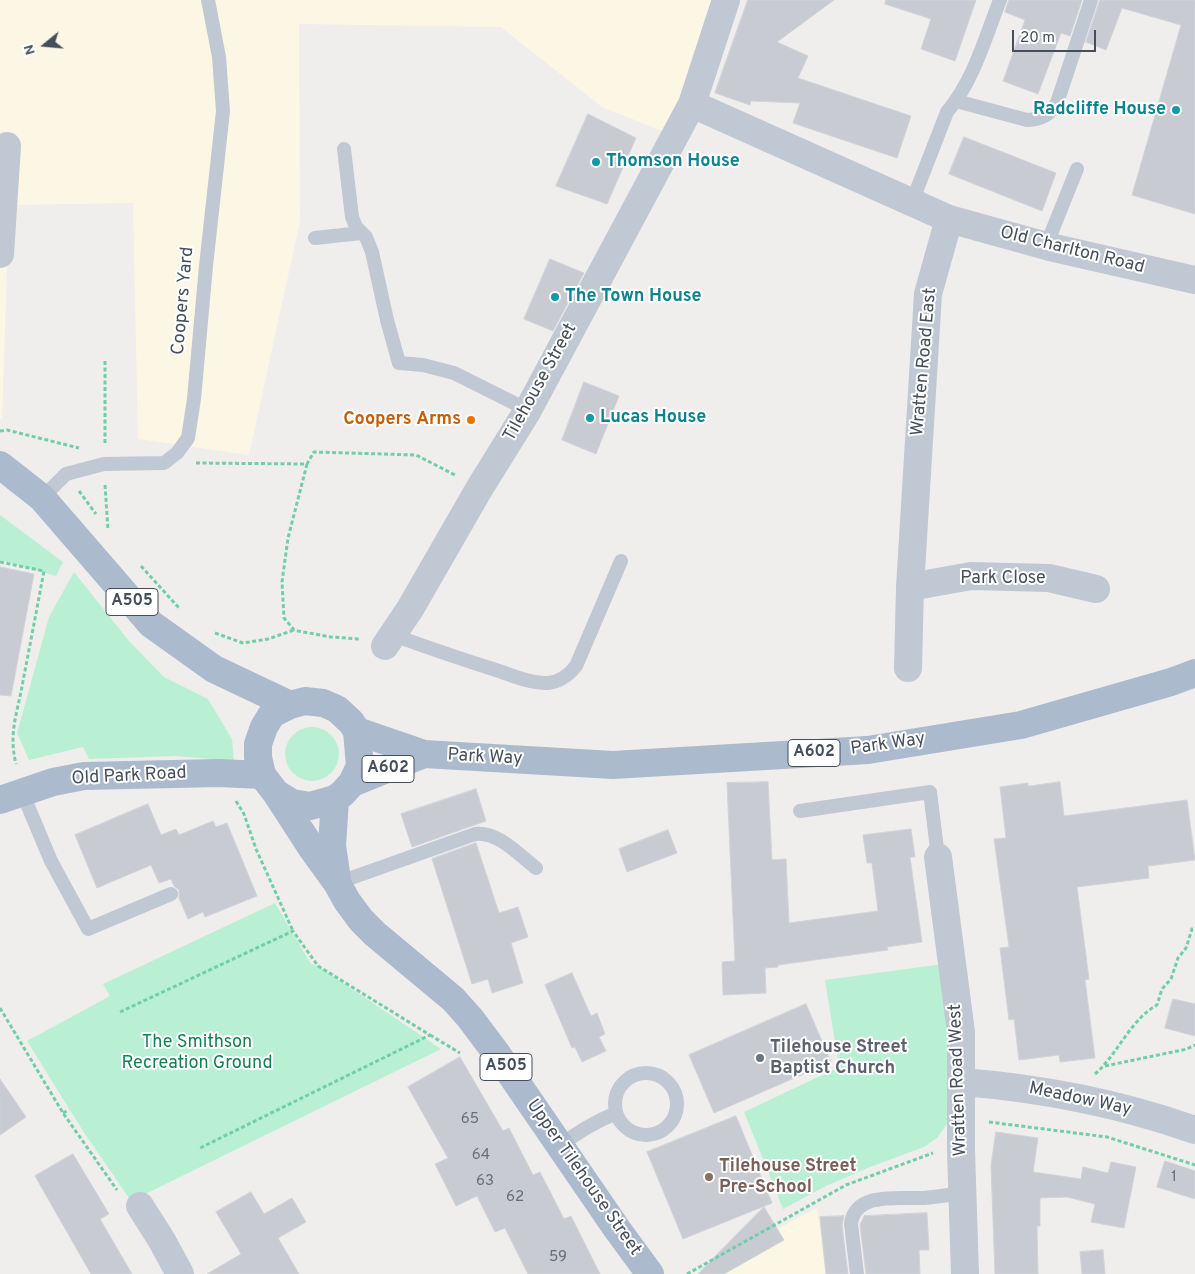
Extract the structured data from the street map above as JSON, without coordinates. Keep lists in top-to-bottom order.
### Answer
{
  "streets": {
    "main road": [
      "A505",
      "Park Way",
      "A602",
      "Old Park Road",
      "Upper Tilehouse Street"
    ],
    "street": [
      "Old Charlton Road",
      "Wratten Road East",
      "Tilehouse Street",
      "Park Close",
      "Wratten Road West",
      "Meadow Way"
    ],
    "lane": ["Coopers Yard"]
  },
  "crossings": [
    ["Old Charlton Road", "Wratten Road East"],
    ["Wratten Road East", "Park Close"],
    ["A505", "Park Way"],
    ["A505", "Old Park Road"],
    ["A505", "Upper Tilehouse Street"],
    ["Park Way", "Old Park Road"],
    ["Park Way", "Upper Tilehouse Street"],
    ["Old Park Road", "Upper Tilehouse Street"],
    ["Wratten Road West", "Meadow Way"]
  ],
  "parks": ["The Smithson Recreation Ground"],
  "places": [
    "Radcliffe House",
    "Thomson House",
    "The Town House",
    "Lucas House",
    "Coopers Arms",
    "Tilehouse Street Baptist Church",
    "Tilehouse Street Pre-School"
  ],
  "house_numbers": [
    "65",
    "64",
    "1",
    "63",
    "62",
    "59"
  ],
  "scale_bar": "20 m",
  "north": "left"
}
